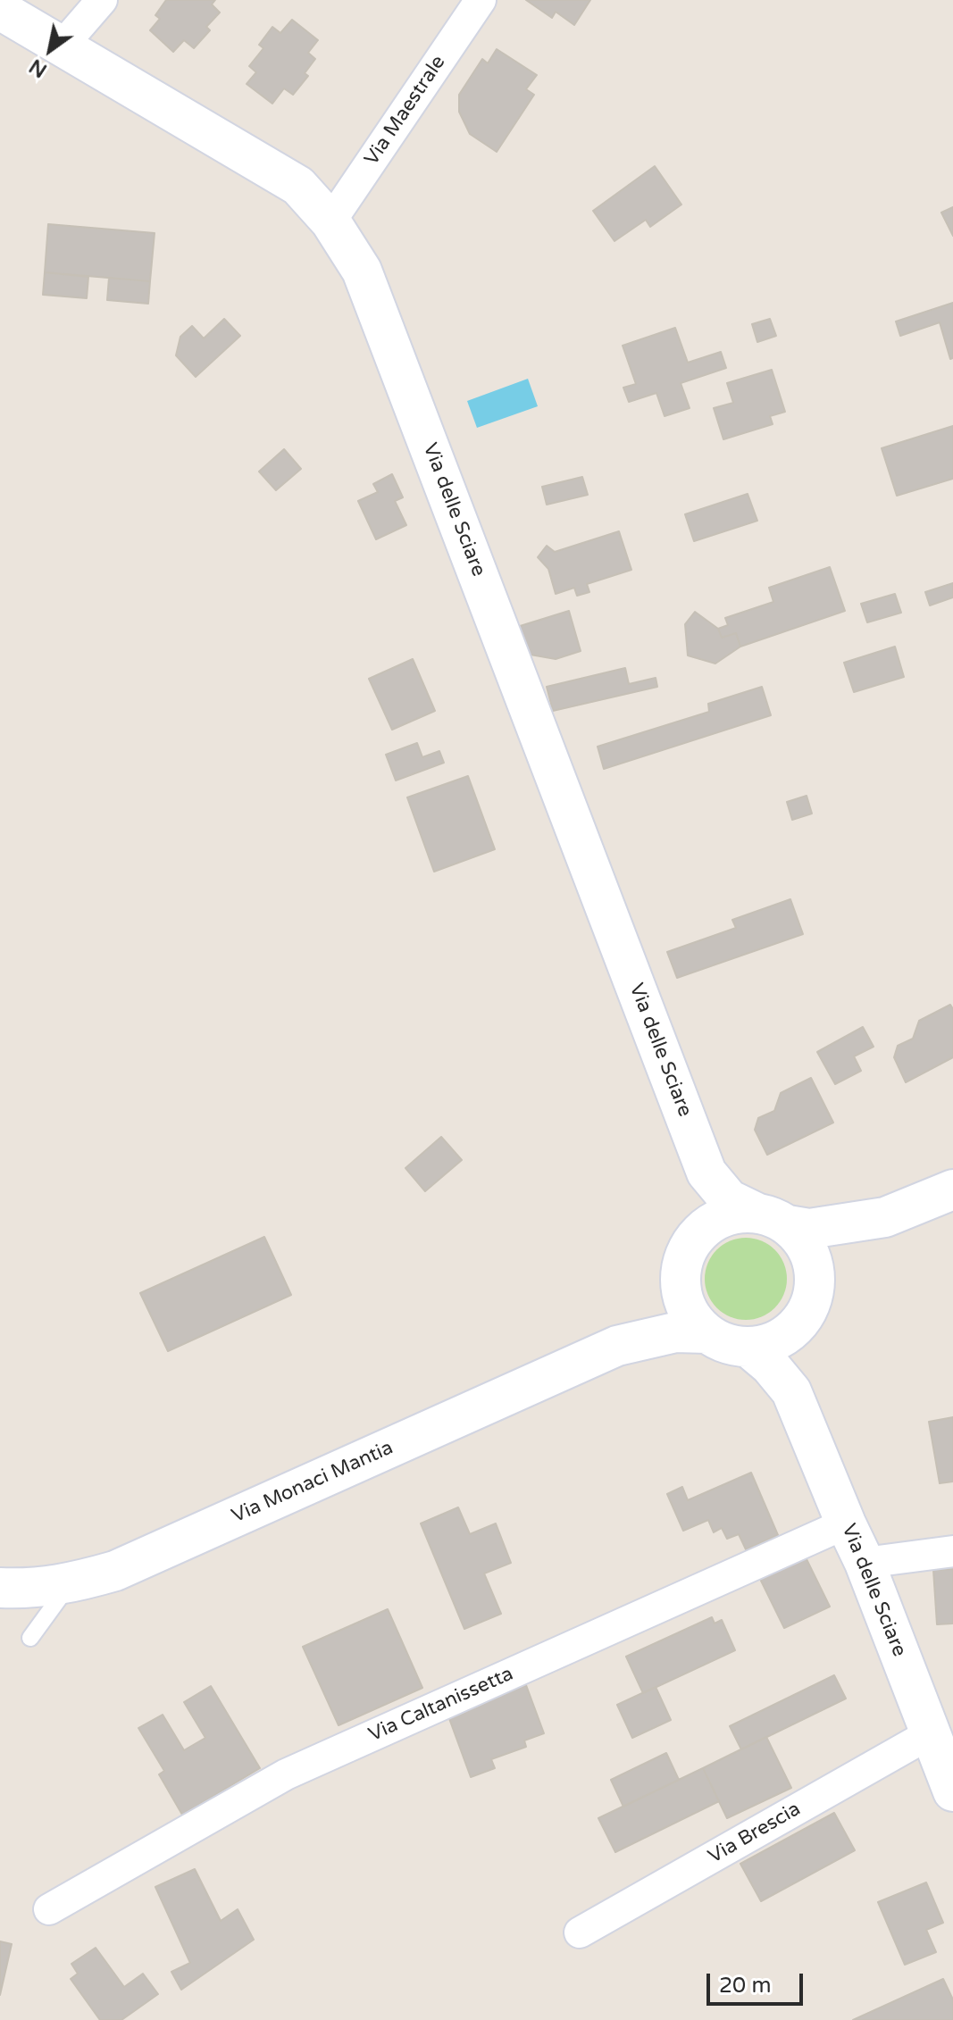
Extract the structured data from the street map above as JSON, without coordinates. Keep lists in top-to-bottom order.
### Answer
{
  "streets": {
    "street": [
      "Via Maestrale",
      "Via delle Sciare",
      "Via Monaci Mantia",
      "Via Caltanissetta",
      "Via Brescia"
    ]
  },
  "crossings": [
    ["Via Maestrale", "Via delle Sciare"],
    ["Via delle Sciare", "Via Monaci Mantia"],
    ["Via delle Sciare", "Via Caltanissetta"],
    ["Via delle Sciare", "Via Brescia"]
  ],
  "scale_bar": "20 m",
  "north": "bottom left"
}
